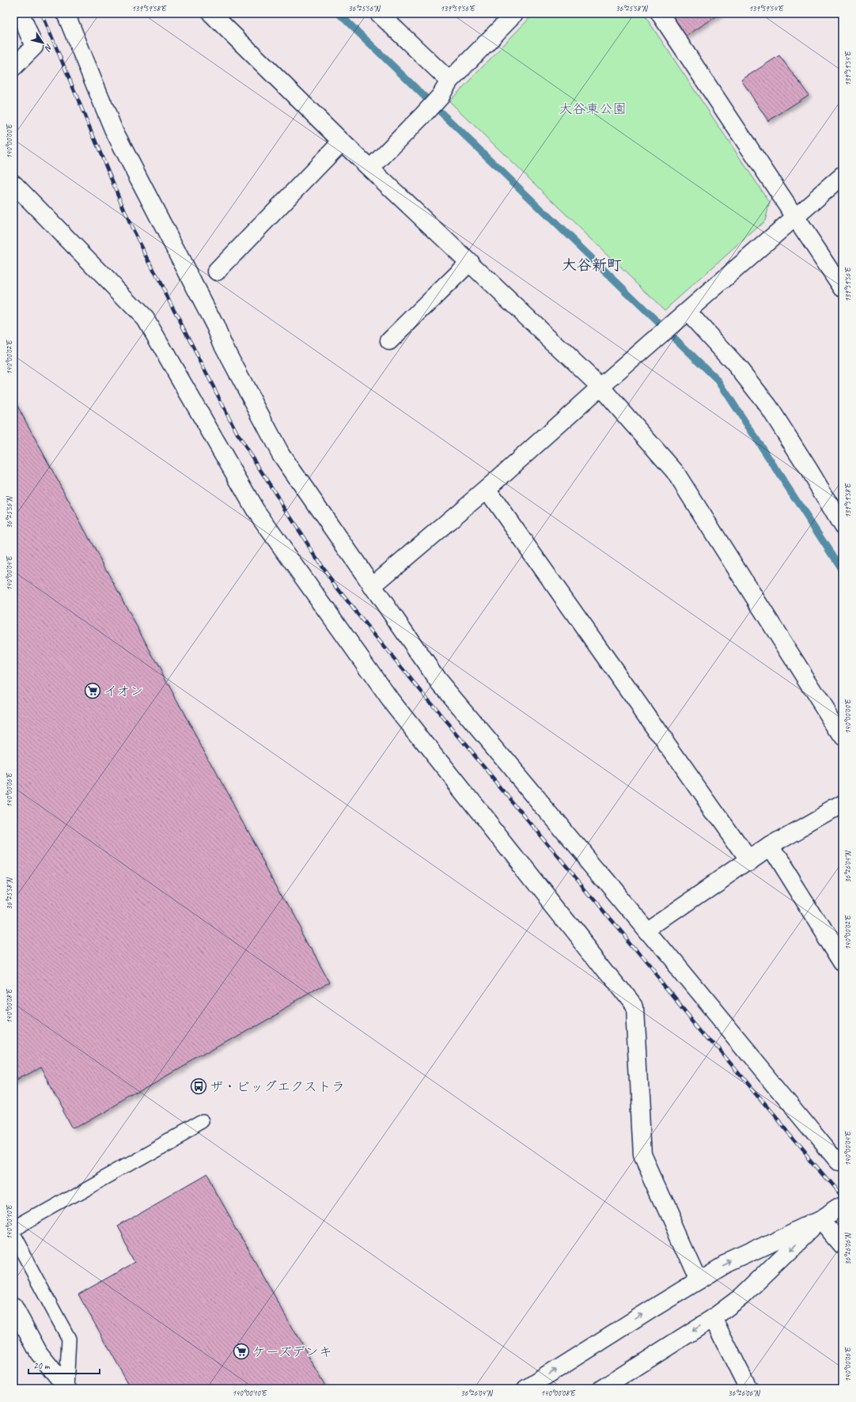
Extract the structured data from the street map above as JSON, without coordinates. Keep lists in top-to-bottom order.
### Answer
{
  "districts": ["大谷新町"],
  "parks": ["大谷東公園"],
  "places": {
    "supermarket": ["イオン", "ケーズデンキ"],
    "bus stop": ["ザ・ビッグエクストラ"]
  },
  "scale_bar": "20 m",
  "north": "bottom right",
  "coordinates": [
    "139°59'58\"E",
    "36°25'56\"N",
    "139°59'56\"E",
    "36°25'58\"N",
    "139°59'54\"E",
    "140°00'00\"E",
    "140°00'02\"E",
    "140°00'04\"E",
    "140°00'06\"E",
    "36°26'04\"N",
    "140°00'08\"E",
    "140°00'10\"E",
    "36°26'06\"N"
  ]
}
